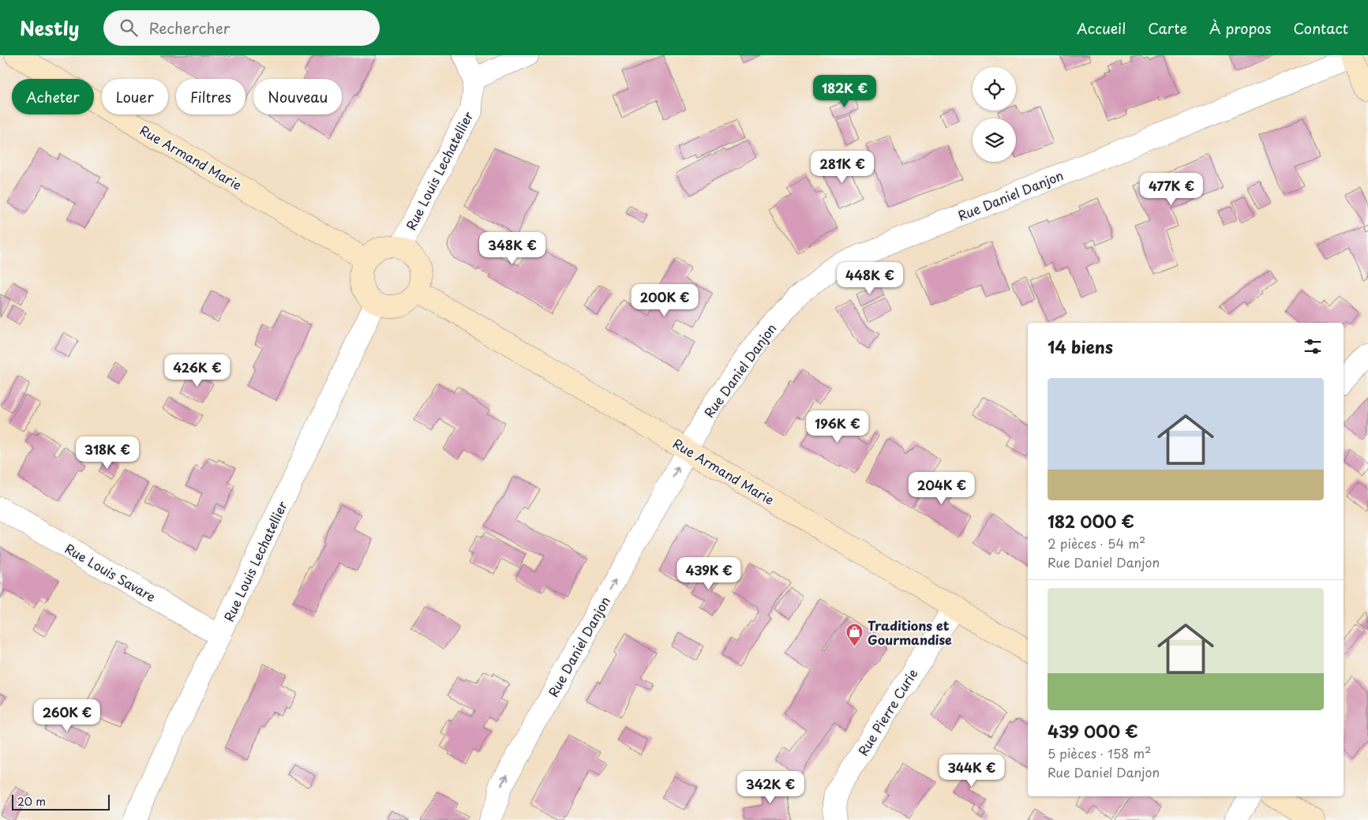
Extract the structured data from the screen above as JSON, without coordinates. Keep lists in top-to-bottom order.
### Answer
{
  "streets": {
    "main road": ["Rue Armand Marie"],
    "street": [
      "Rue Louis Lechatellier",
      "Rue Daniel Danjon",
      "Rue Louis Savare",
      "Rue Pierre Curie"
    ]
  },
  "crossings": [
    ["Rue Armand Marie", "Rue Louis Lechatellier"],
    ["Rue Armand Marie", "Rue Daniel Danjon"],
    ["Rue Armand Marie", "Rue Pierre Curie"],
    ["Rue Louis Lechatellier", "Rue Louis Savare"]
  ],
  "places": {
    "shop": ["Traditions et Gourmandise"]
  },
  "scale_bar": "20 m",
  "page": {
    "header": "Nestly",
    "search": "Rechercher",
    "nav": [
      "Accueil",
      "Carte",
      "À propos",
      "Contact"
    ],
    "price": [
      "182K €",
      "281K €",
      "477K €",
      "348K €",
      "448K €",
      "200K €",
      "426K €",
      "196K €",
      "318K €",
      "204K €",
      "439K €",
      "260K €",
      "344K €",
      "342K €"
    ],
    "chip": [
      "Acheter",
      "Louer",
      "Filtres",
      "Nouveau"
    ],
    "heading": "14 biens",
    "list": [
      {
        "name": "182 000 €",
        "note": "2 pièces · 54 m² · Rue Daniel Danjon"
      },
      {
        "name": "439 000 €",
        "note": "5 pièces · 158 m² · Rue Daniel Danjon"
      }
    ],
    "scale": "20 m"
  }
}
